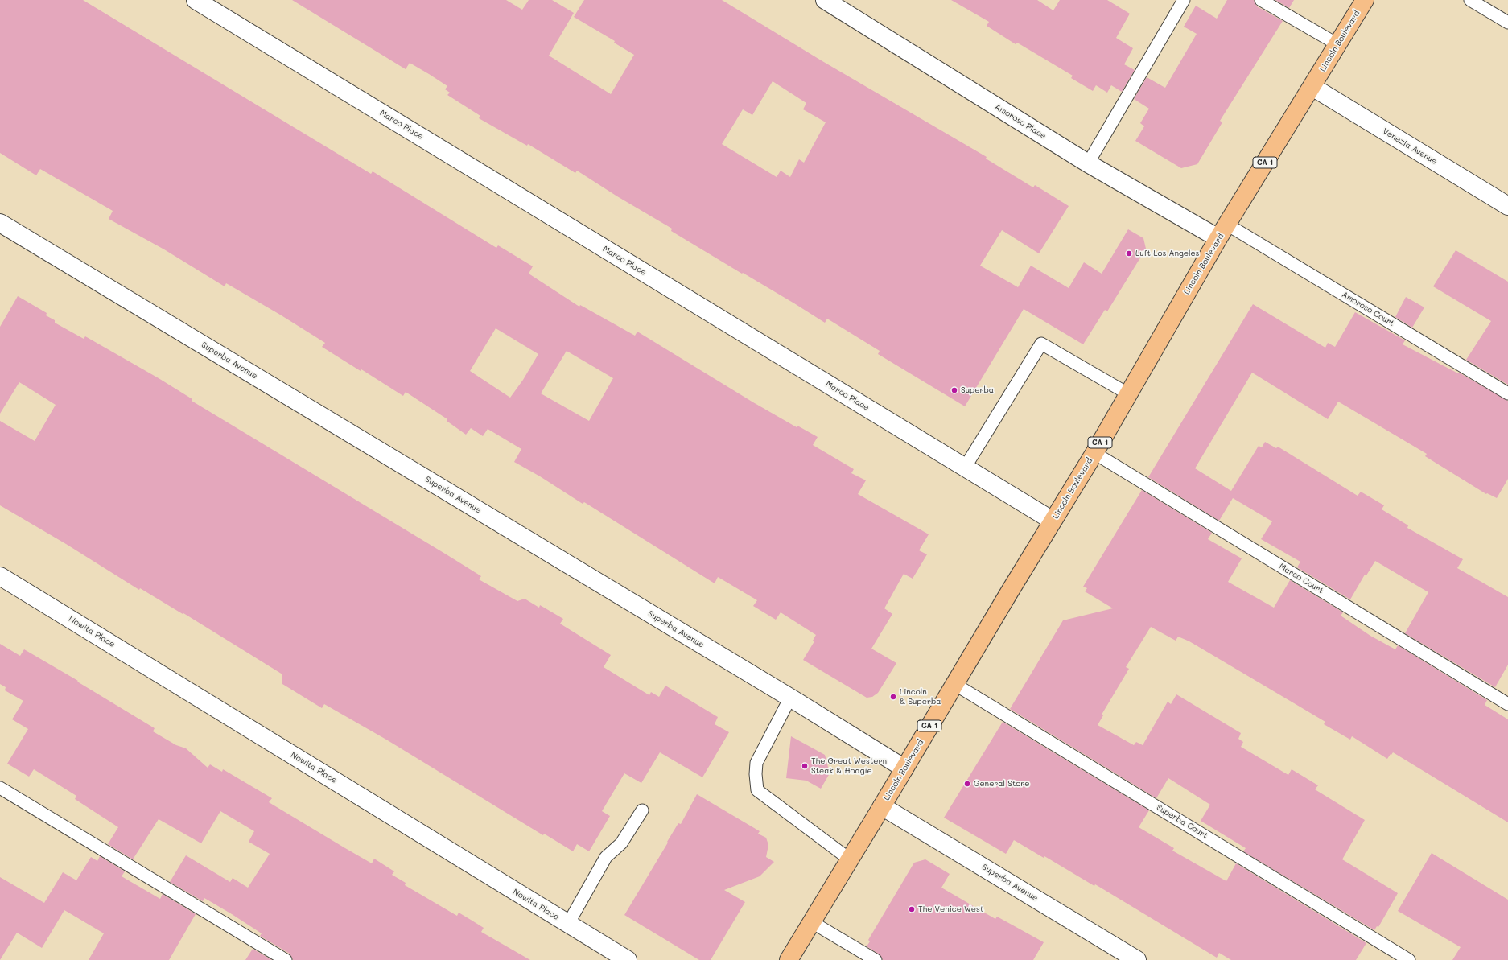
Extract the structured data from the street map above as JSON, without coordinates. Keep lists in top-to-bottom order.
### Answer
{
  "streets": {
    "highway": ["Lincoln Boulevard", "CA 1"],
    "street": [
      "Amoroso Place",
      "Marco Place",
      "Venezia Avenue",
      "Superba Avenue",
      "Nowita Place"
    ],
    "lane": ["Amoroso Court", "Marco Court", "Superba Court"]
  },
  "crossings": [
    ["Lincoln Boulevard", "Amoroso Place"],
    ["Lincoln Boulevard", "Marco Place"],
    ["Lincoln Boulevard", "Venezia Avenue"],
    ["Lincoln Boulevard", "Amoroso Court"],
    ["Lincoln Boulevard", "Superba Avenue"],
    ["Lincoln Boulevard", "Marco Court"],
    ["Lincoln Boulevard", "Superba Court"],
    ["Amoroso Place", "Amoroso Court"]
  ],
  "places": [
    "Luft Los Angeles",
    "Superba",
    "Lincoln & Superba",
    "The Great Western Steak & Hoagie",
    "General Store",
    "The Venice West"
  ]
}
